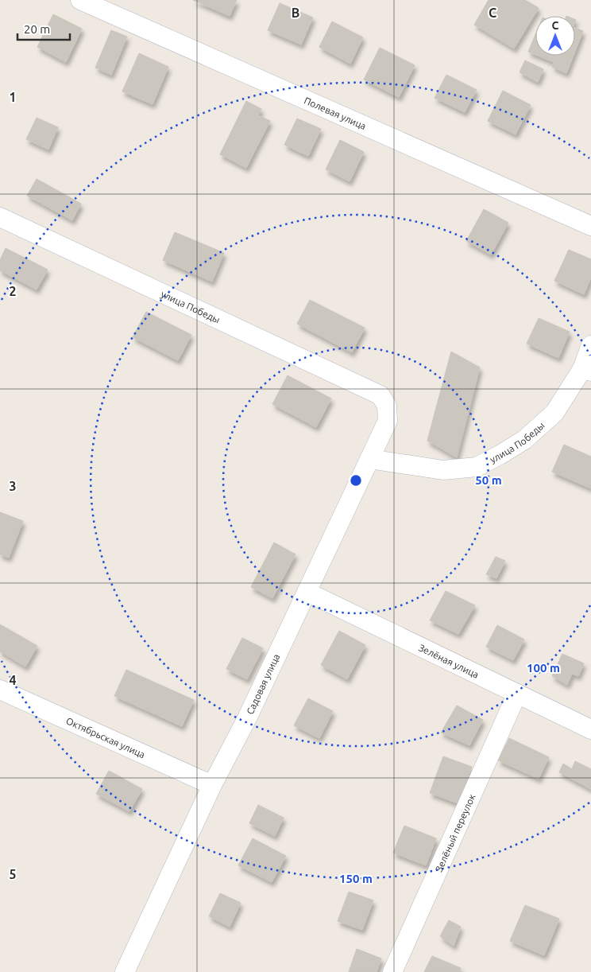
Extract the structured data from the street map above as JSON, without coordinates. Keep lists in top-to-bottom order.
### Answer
{
  "streets": {
    "street": [
      "Полевая улица",
      "улица Победы",
      "Зелёная улица",
      "Садовая улица",
      "Октябрьская улица",
      "Зелёный переулок"
    ]
  },
  "crossings": [
    ["улица Победы", "Садовая улица"],
    ["Зелёная улица", "Садовая улица"],
    ["Зелёная улица", "Зелёный переулок"],
    ["Садовая улица", "Октябрьская улица"]
  ],
  "scale_bar": "20 m",
  "north": "top",
  "grid": {
    "columns": ["B", "C"],
    "rows": [
      "1",
      "2",
      "3",
      "4",
      "5"
    ]
  },
  "rings": ["50 m", "100 m", "150 m"]
}
